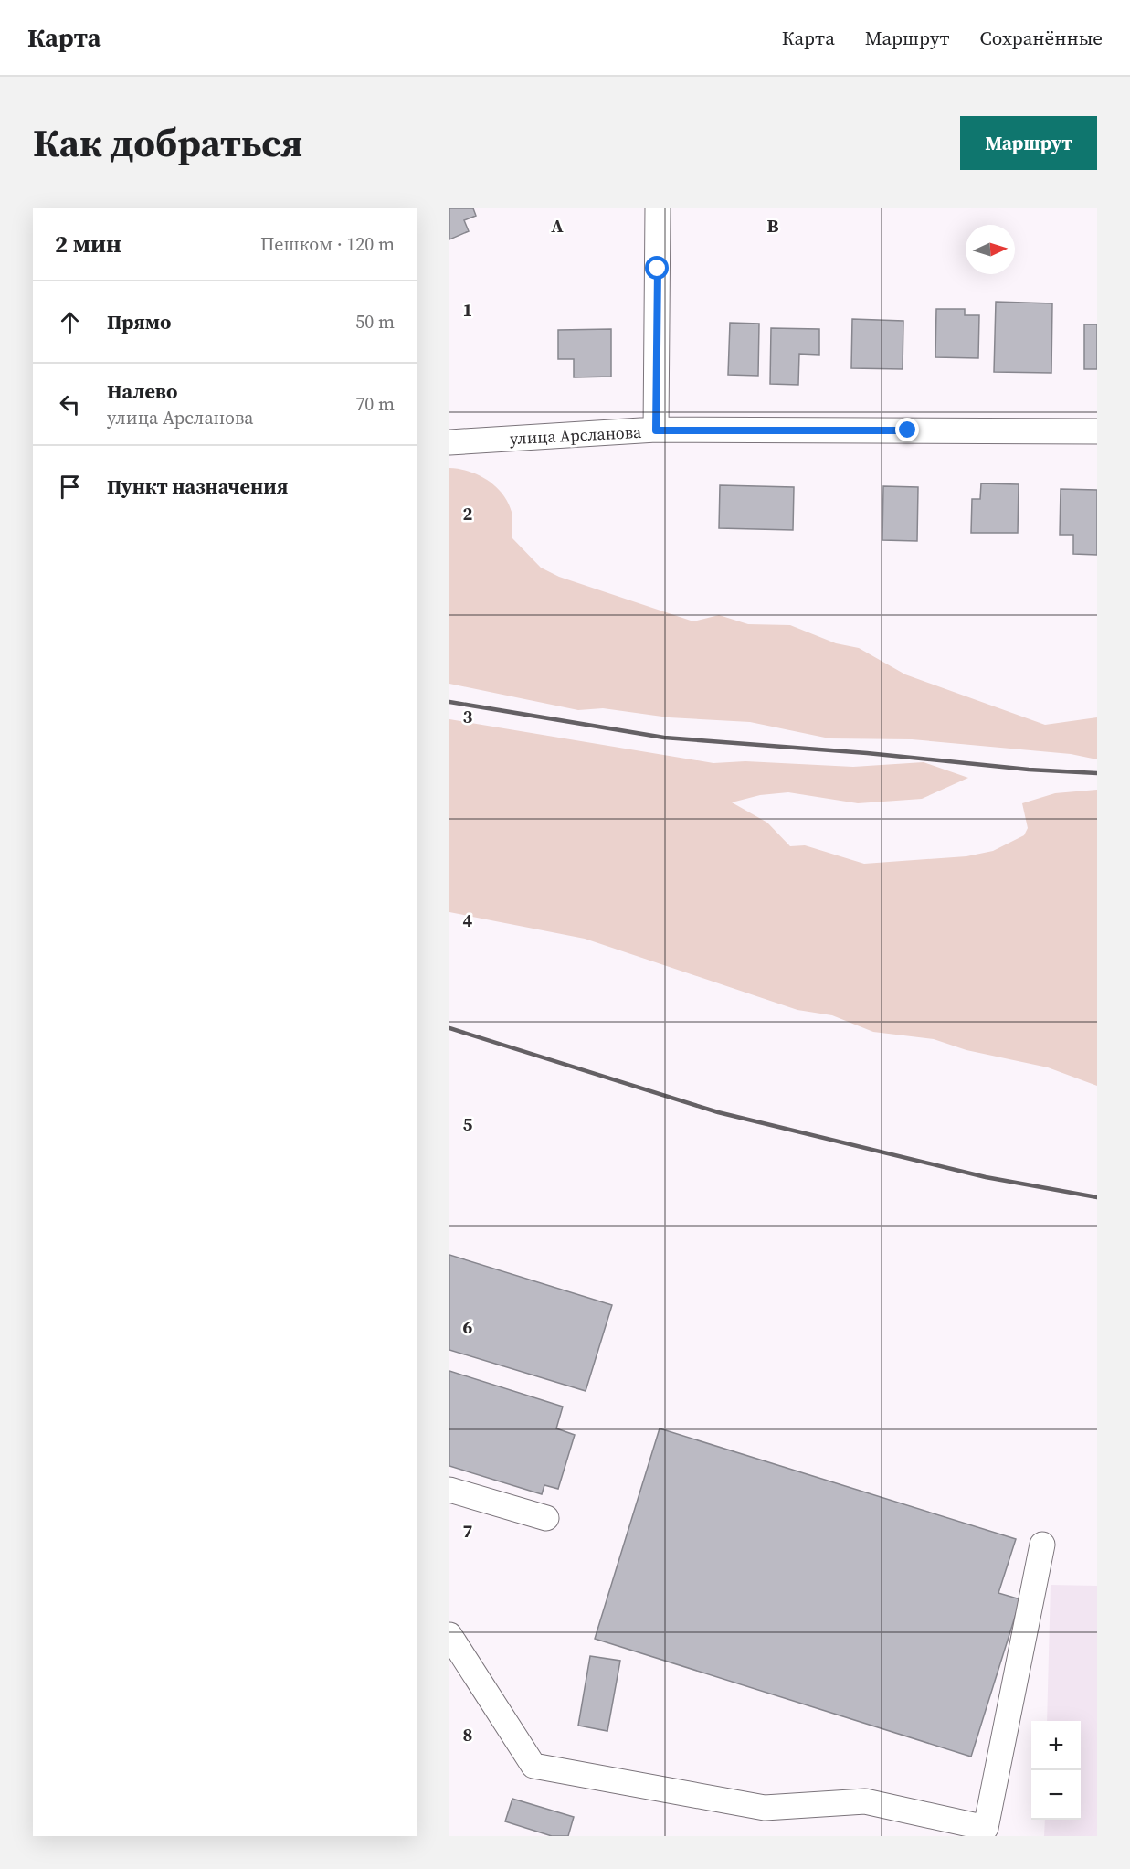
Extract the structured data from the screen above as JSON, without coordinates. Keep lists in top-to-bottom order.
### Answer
{
  "streets": {
    "street": ["улица Арсланова"]
  },
  "north": "right",
  "page": {
    "header": "Карта",
    "nav": ["Карта", "Маршрут", "Сохранённые"],
    "title": "Как добраться",
    "buttons": "Маршрут",
    "heading": ["2 мин", "Пешком · 120 m"],
    "list": [
      ["Прямо", "50 m"],
      ["Налево", "улица Арсланова", "70 m"],
      "Пункт назначения"
    ],
    "map_buttons": ["+", "−"]
  },
  "grid": {
    "columns": ["A", "B"],
    "rows": [
      "1",
      "2",
      "3",
      "4",
      "5",
      "6",
      "7",
      "8"
    ]
  }
}
